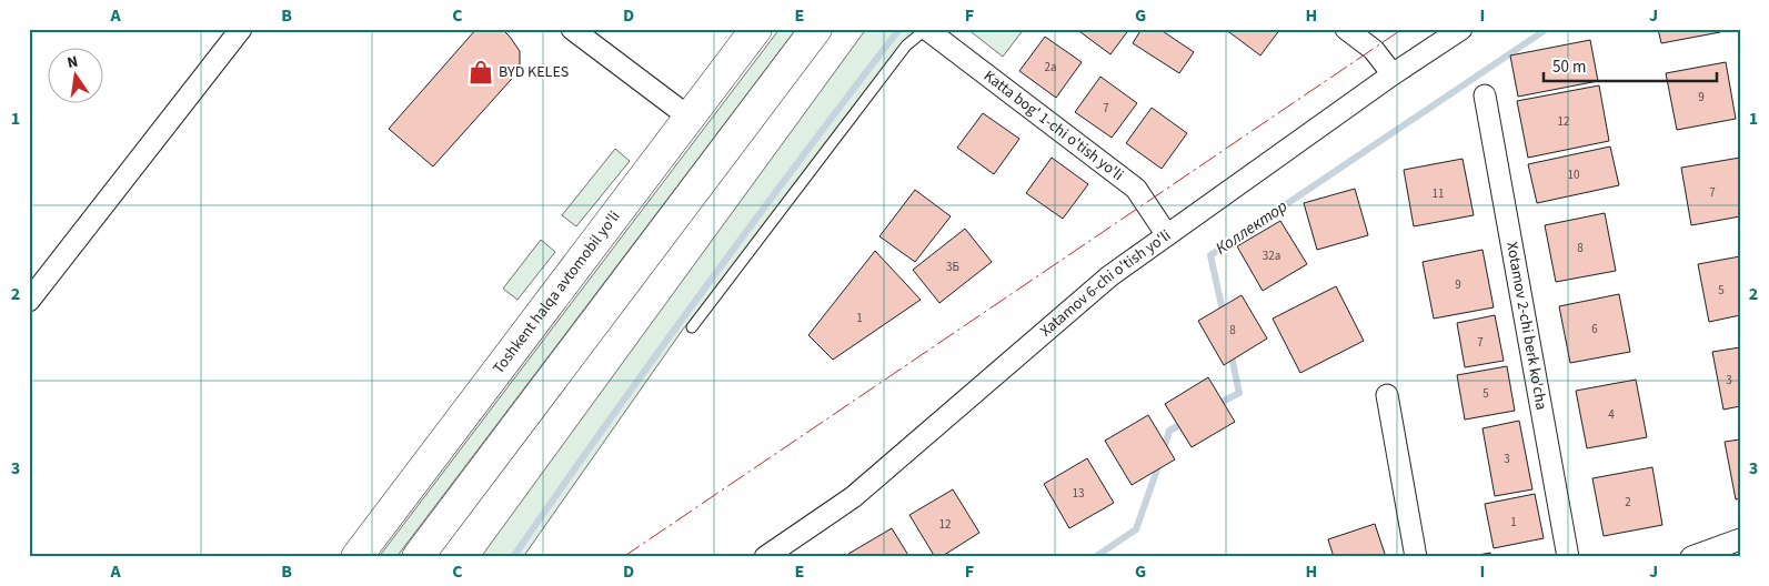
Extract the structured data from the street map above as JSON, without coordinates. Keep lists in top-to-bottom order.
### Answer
{
  "streets": {
    "highway": ["Toshkent halqa avtomobil yo'li"],
    "street": ["Katta bog' 1-chi o'tish yo'li", "Xatamov 6-chi o'tish yo'li", "Xotamov 2-chi berk ko'cha"]
  },
  "crossings": [
    ["Katta bog' 1-chi o'tish yo'li", "Xatamov 6-chi o'tish yo'li"]
  ],
  "water": ["Коллектор"],
  "places": {
    "shop": ["BYD KELES"]
  },
  "house_numbers": [
    "2а",
    "9",
    "7",
    "12",
    "10",
    "7",
    "11",
    "8",
    "32a",
    "3Б",
    "9",
    "5",
    "1",
    "6",
    "8",
    "7",
    "3",
    "5",
    "4",
    "3",
    "13",
    "2",
    "1",
    "12"
  ],
  "scale_bar": "50 m",
  "north": "top",
  "grid": {
    "columns": [
      "A",
      "B",
      "C",
      "D",
      "E",
      "F",
      "G",
      "H",
      "I",
      "J"
    ],
    "rows": ["1", "2", "3"]
  }
}
